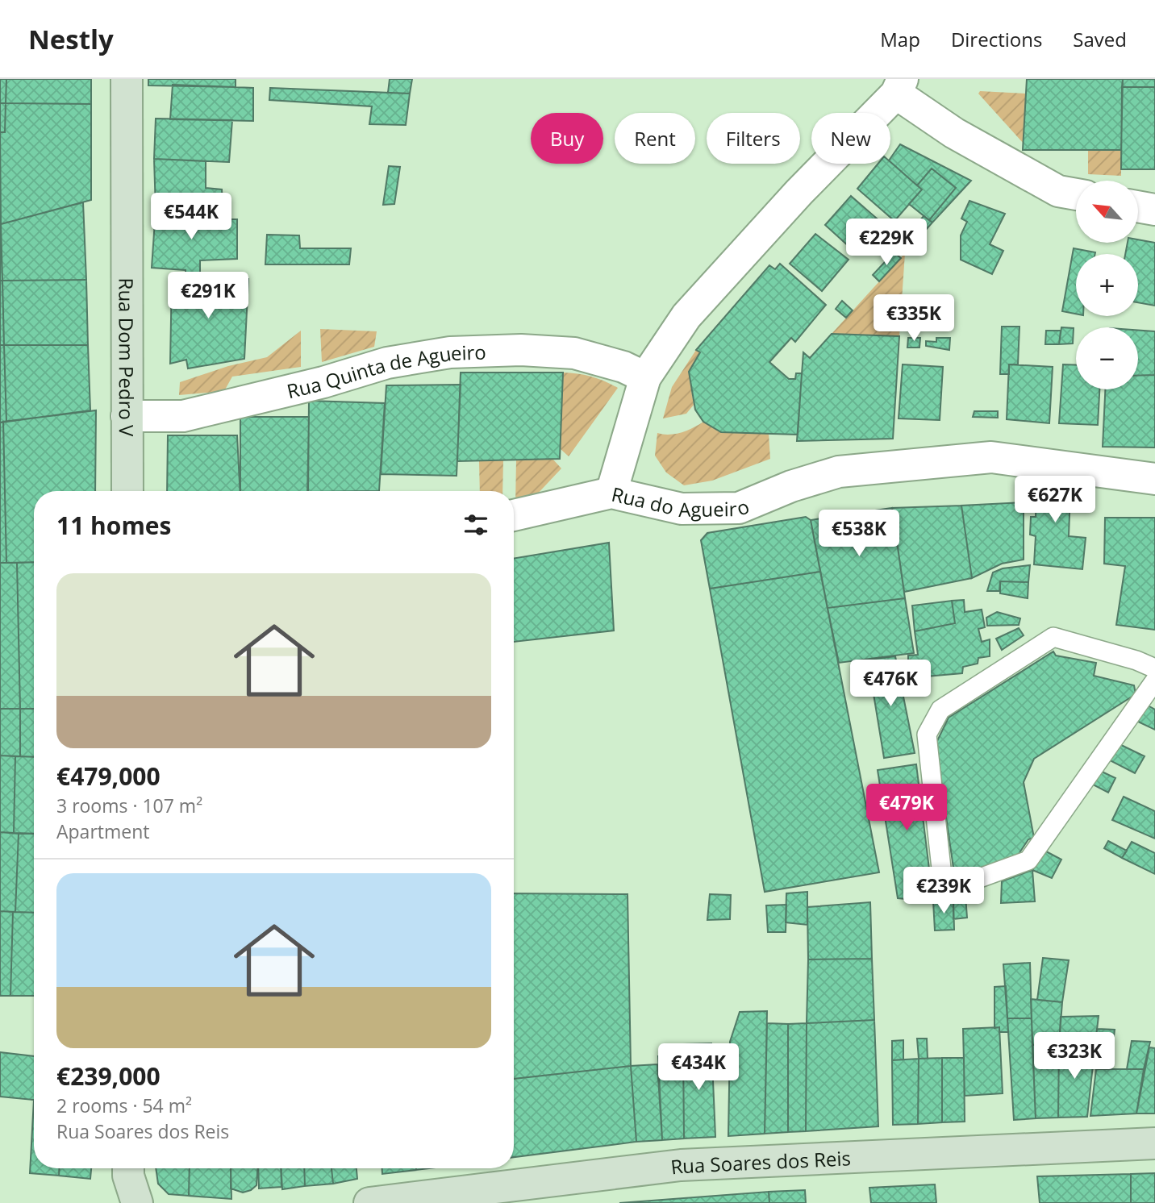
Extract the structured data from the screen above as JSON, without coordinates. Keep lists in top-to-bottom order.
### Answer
{
  "streets": {
    "main road": ["Rua Dom Pedro V", "Rua Soares dos Reis"],
    "street": ["Rua Quinta de Agueiro", "Rua do Agueiro"]
  },
  "crossings": [
    ["Rua Dom Pedro V", "Rua Quinta de Agueiro"],
    ["Rua Quinta de Agueiro", "Rua do Agueiro"]
  ],
  "north": "top left",
  "page": {
    "header": "Nestly",
    "nav": ["Map", "Directions", "Saved"],
    "chip": [
      "Buy",
      "Rent",
      "Filters",
      "New"
    ],
    "map_buttons": ["+", "−"],
    "price": [
      "€544K",
      "€229K",
      "€291K",
      "€335K",
      "€627K",
      "€538K",
      "€476K",
      "€479K",
      "€239K",
      "€323K",
      "€434K"
    ],
    "heading": "11 homes",
    "list": [
      {
        "name": "€479,000",
        "note": "3 rooms · 107 m² · Apartment"
      },
      {
        "name": "€239,000",
        "note": "2 rooms · 54 m² · Rua Soares dos Reis"
      }
    ]
  }
}
